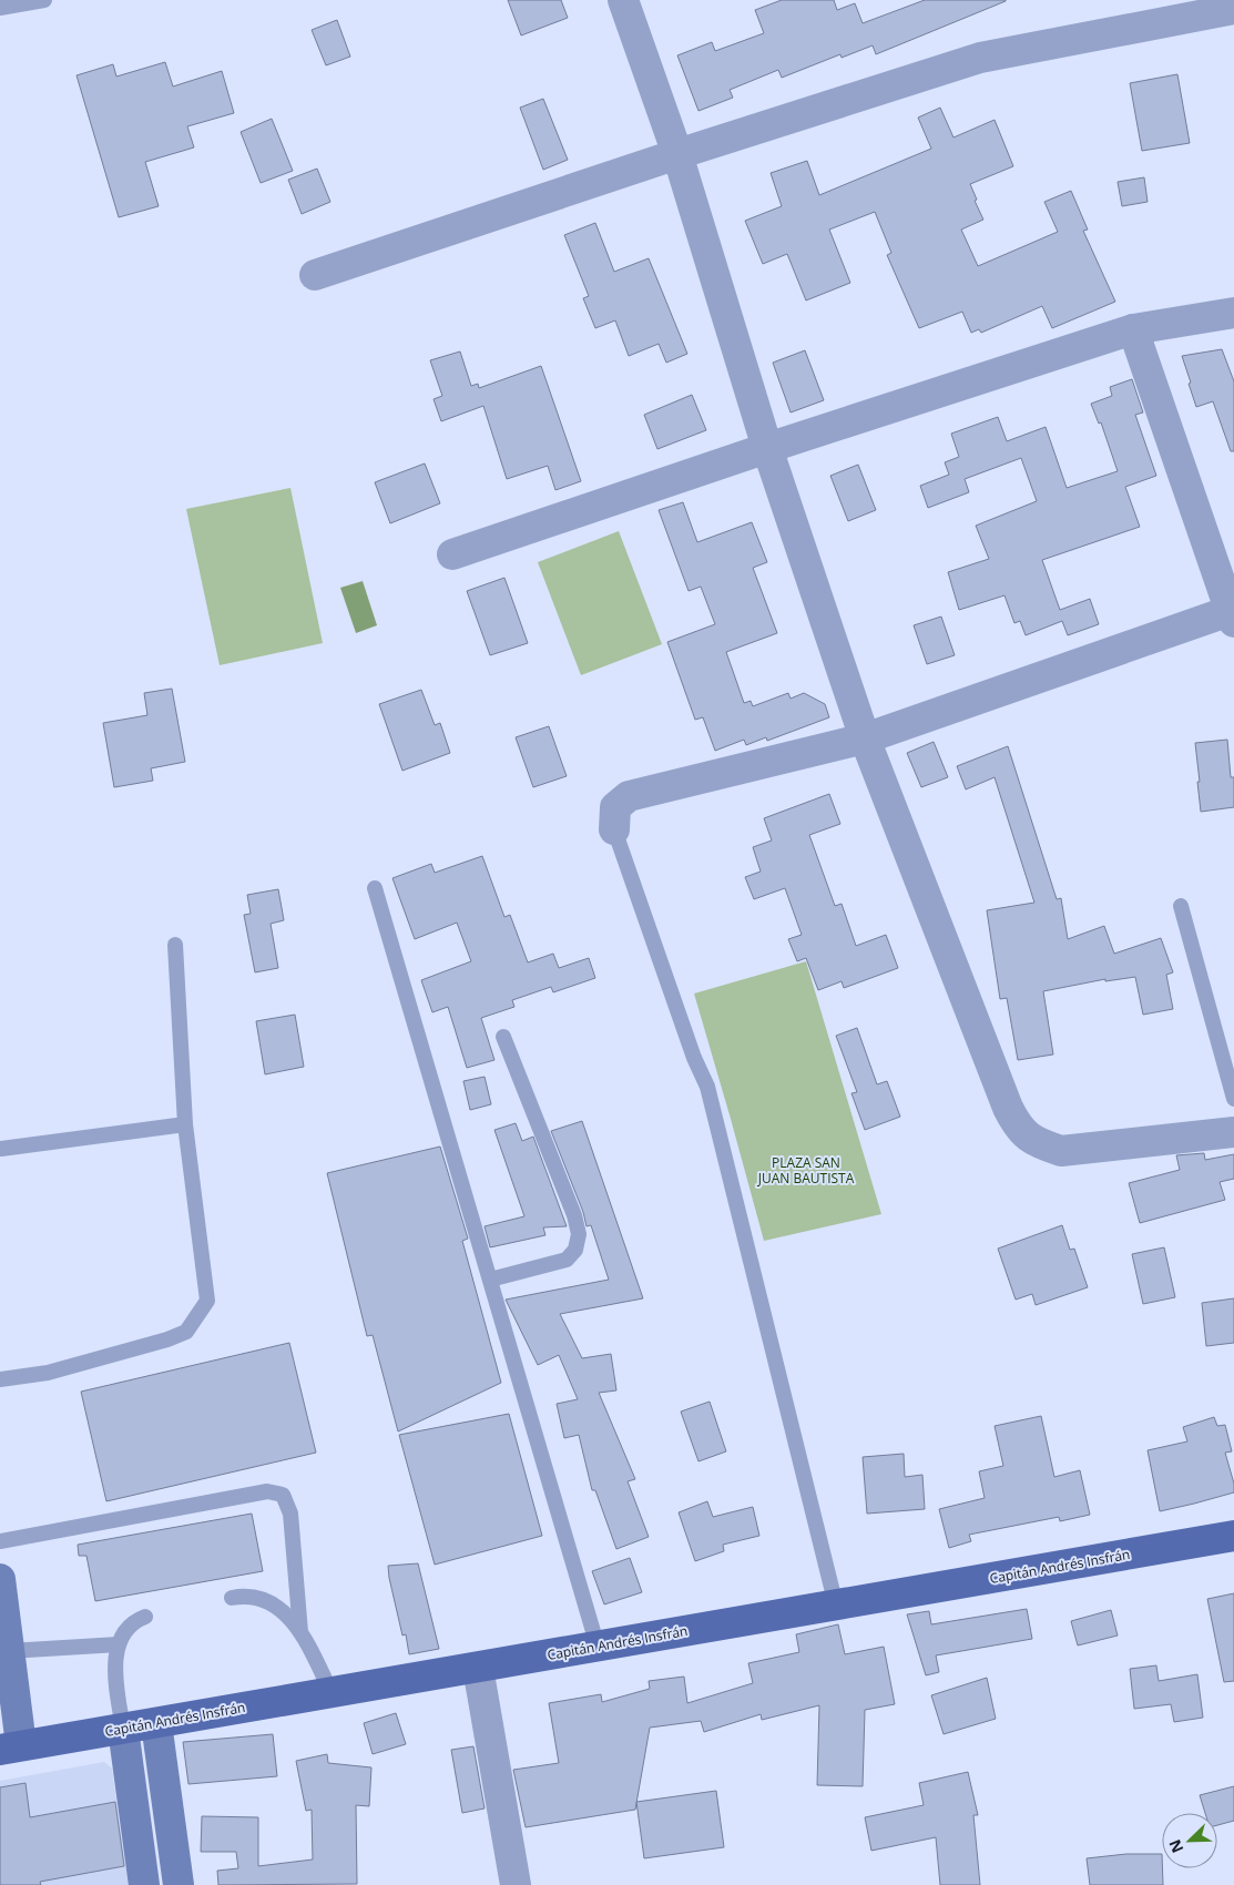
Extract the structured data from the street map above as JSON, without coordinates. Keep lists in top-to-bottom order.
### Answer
{
  "streets": {
    "main road": ["Capitán Andrés Insfrán"]
  },
  "parks": ["PLAZA SAN JUAN BAUTISTA"],
  "north": "bottom left"
}
